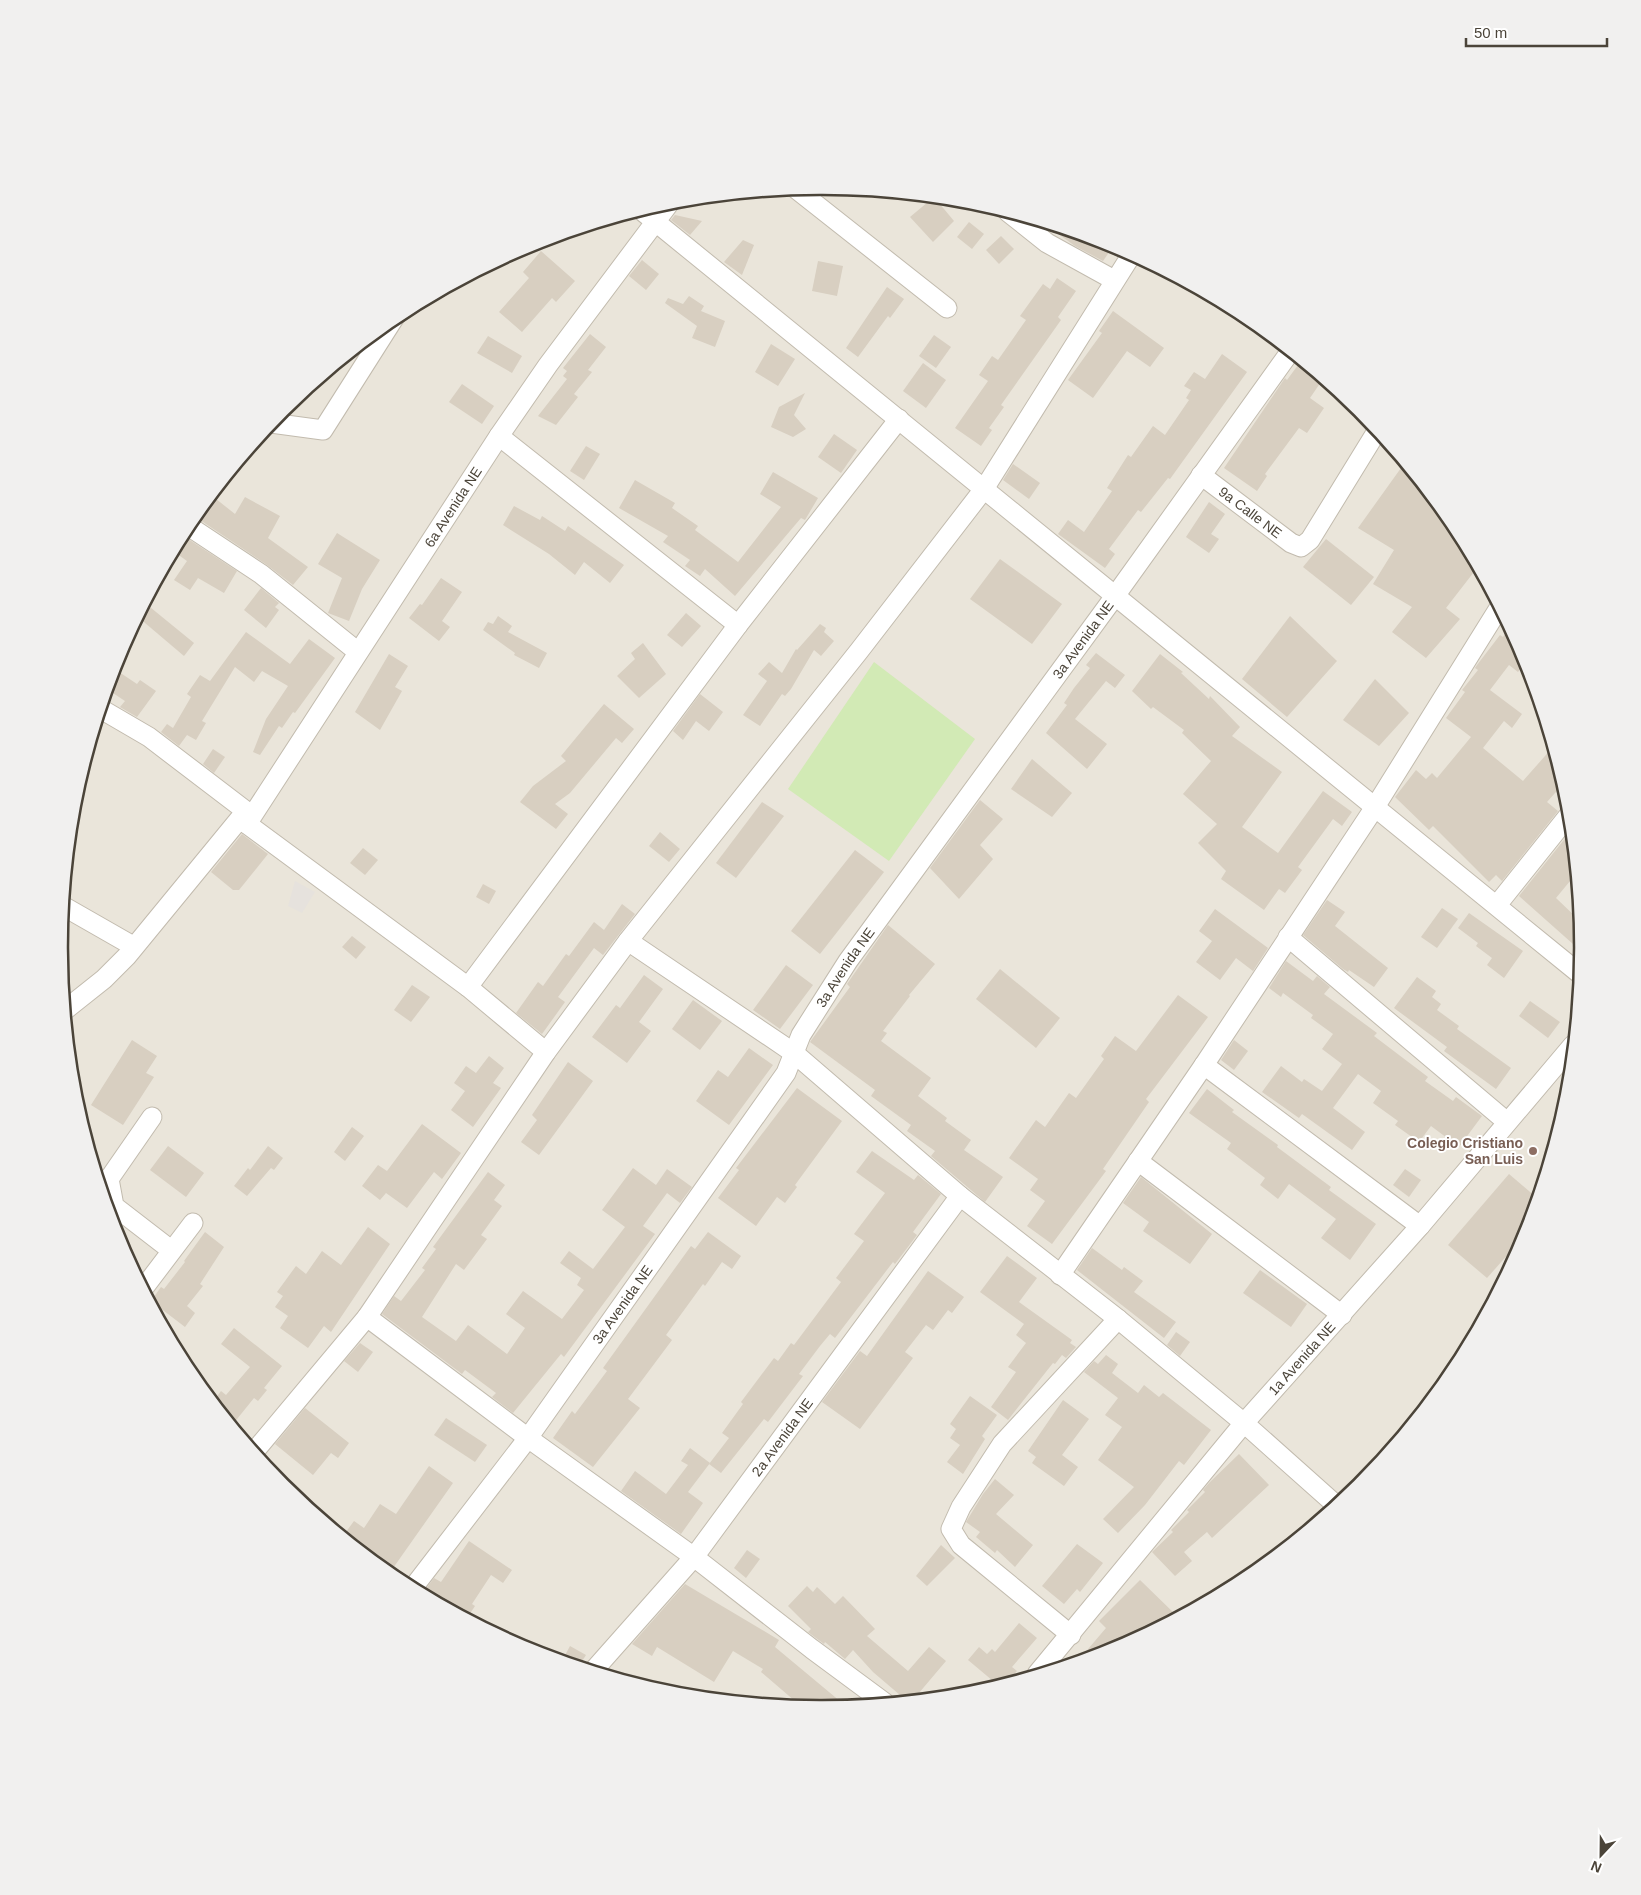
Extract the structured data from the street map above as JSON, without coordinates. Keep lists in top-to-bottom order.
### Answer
{
  "streets": {
    "street": [
      "6a Avenida NE",
      "9a Calle NE",
      "3a Avenida NE",
      "1a Avenida NE",
      "2a Avenida NE"
    ]
  },
  "crossings": [
    ["9a Calle NE", "3a Avenida NE"]
  ],
  "places": ["Colegio Cristiano San Luis"],
  "scale_bar": "50 m",
  "north": "bottom"
}
